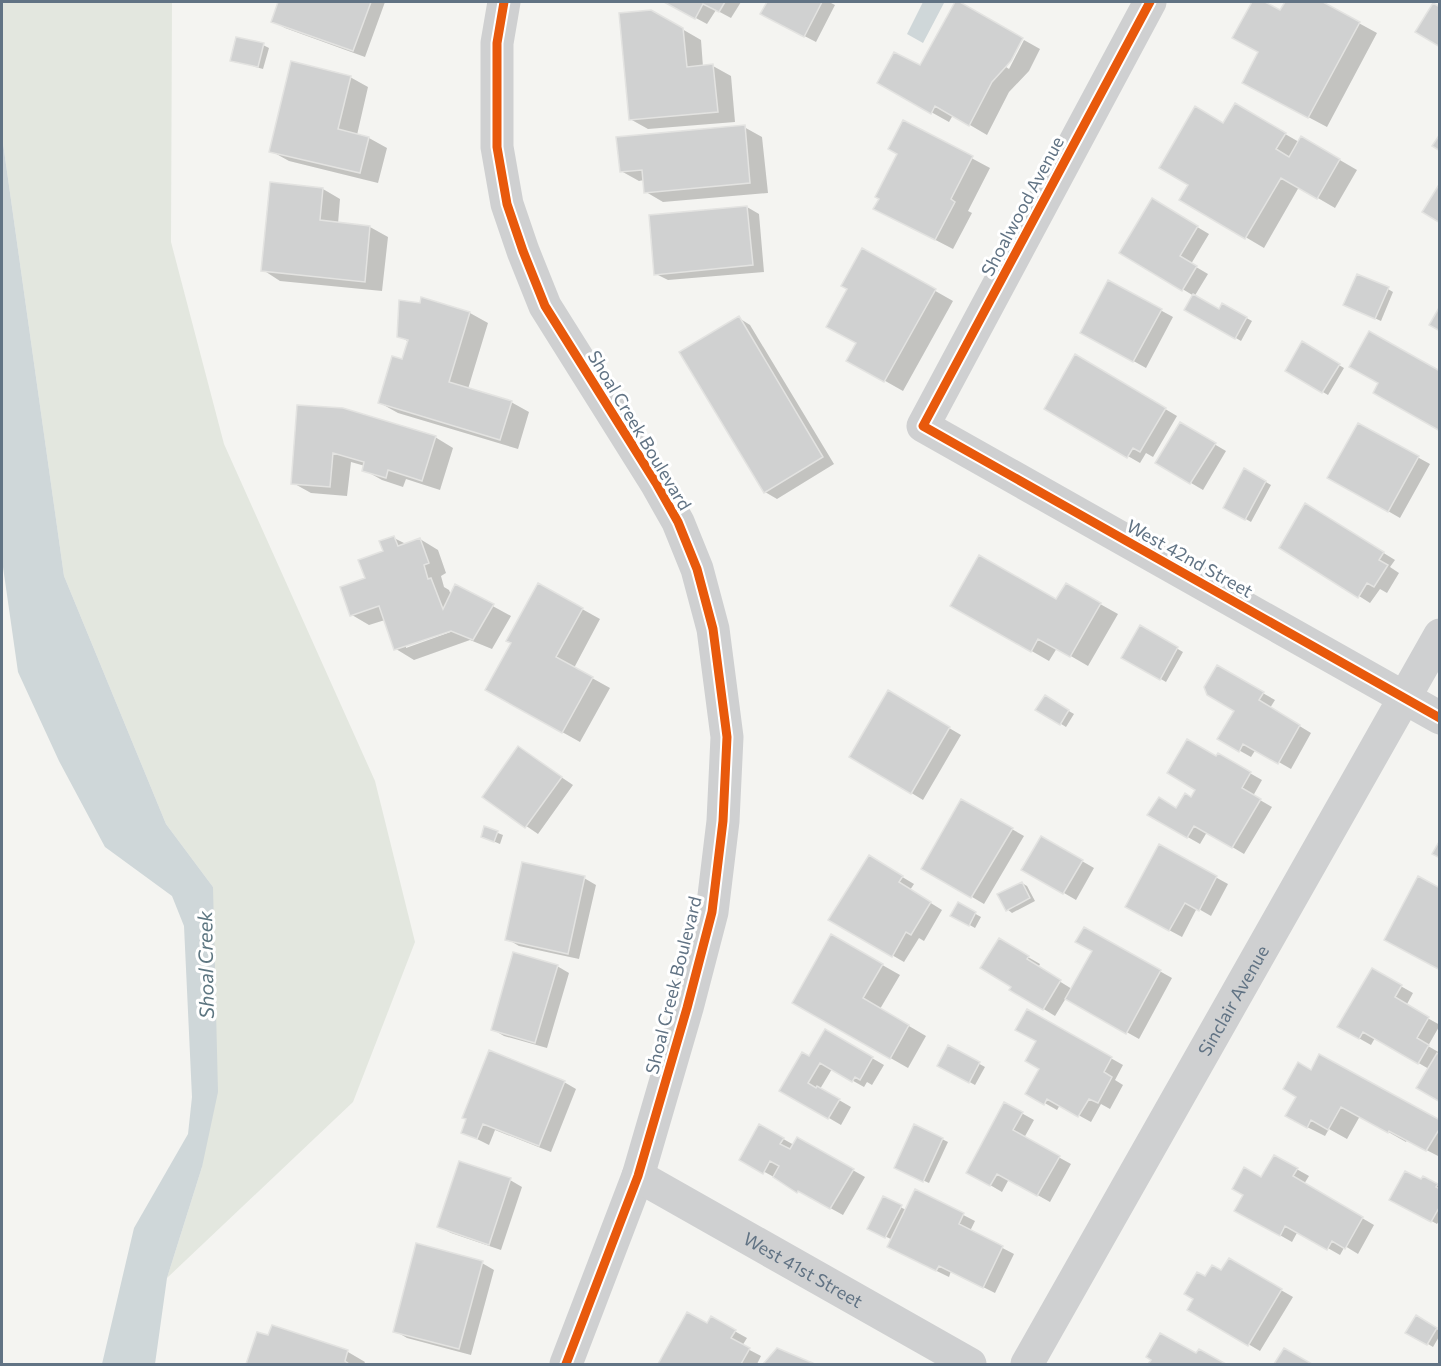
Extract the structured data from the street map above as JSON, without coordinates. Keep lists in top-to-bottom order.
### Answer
{
  "streets": {
    "street": [
      "Shoalwood Avenue",
      "Shoal Creek Boulevard",
      "West 42nd Street",
      "Sinclair Avenue",
      "West 41st Street"
    ]
  },
  "crossings": [
    ["Shoalwood Avenue", "West 42nd Street"],
    ["Shoal Creek Boulevard", "West 41st Street"],
    ["West 42nd Street", "Sinclair Avenue"]
  ],
  "water": ["Shoal Creek"]
}
